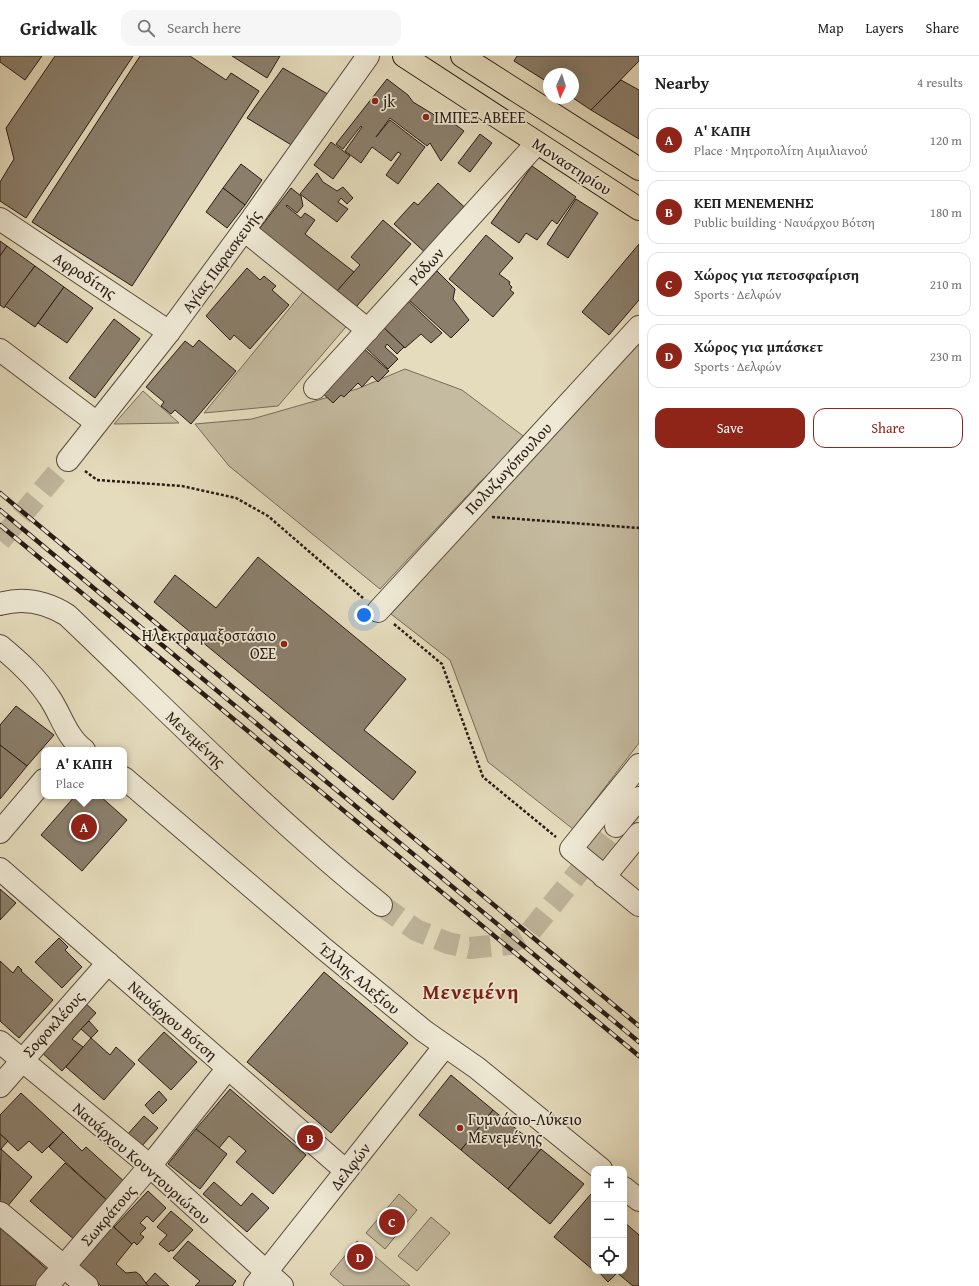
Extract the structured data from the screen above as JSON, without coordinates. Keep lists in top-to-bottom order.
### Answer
{
  "streets": {
    "main road": ["Μοναστηρίου"],
    "street": [
      "Αγίας Παρασκευής",
      "Ρόδων",
      "Αφροδίτης",
      "Πολυζωγόπουλου",
      "Μενεμένης",
      "Έλλης Αλεξίου",
      "Ναυάρχου Βότση",
      "Σοφοκλέους",
      "Ναυάρχου Κουντουριώτου",
      "Δελφών",
      "Σωκράτους"
    ]
  },
  "crossings": [
    ["Μοναστηρίου", "Ρόδων"],
    ["Αγίας Παρασκευής", "Αφροδίτης"],
    ["Έλλης Αλεξίου", "Δελφών"],
    ["Ναυάρχου Βότση", "Σοφοκλέους"],
    ["Ναυάρχου Βότση", "Δελφών"],
    ["Ναυάρχου Βότση", "Σωκράτους"],
    ["Σοφοκλέους", "Ναυάρχου Κουντουριώτου"],
    ["Ναυάρχου Κουντουριώτου", "Δελφών"],
    ["Ναυάρχου Κουντουριώτου", "Σωκράτους"]
  ],
  "districts": ["Μενεμένη"],
  "places": [
    "jk",
    "ΙΜΠΕΞ ΑΒΕΕΕ",
    "Ηλεκτραμαξοστάσιο ΟΣΕ",
    "Γυμνάσιο-Λύκειο Μενεμένης"
  ],
  "north": "bottom",
  "page": {
    "header": "Gridwalk",
    "search": "Search here",
    "nav": ["Map", "Layers", "Share"],
    "heading": ["Nearby", "4 results"],
    "list": [
      {
        "mark": "A",
        "name": "Α' ΚΑΠΗ",
        "note": "Place · Μητροπολίτη Αιμιλιανού",
        "value": "120 m"
      },
      {
        "mark": "B",
        "name": "ΚΕΠ ΜΕΝΕΜΕΝΗΣ",
        "note": "Public building · Ναυάρχου Βότση",
        "value": "180 m"
      },
      {
        "mark": "C",
        "name": "Χώρος για πετοσφαίριση",
        "note": "Sports · Δελφών",
        "value": "210 m"
      },
      {
        "mark": "D",
        "name": "Χώρος για μπάσκετ",
        "note": "Sports · Δελφών",
        "value": "230 m"
      }
    ],
    "buttons": ["Save", "Share"],
    "popup": ["Α' ΚΑΠΗ", "Place"],
    "pins": [
      "A",
      "B",
      "C",
      "D"
    ],
    "map_buttons": ["+", "−"]
  }
}
